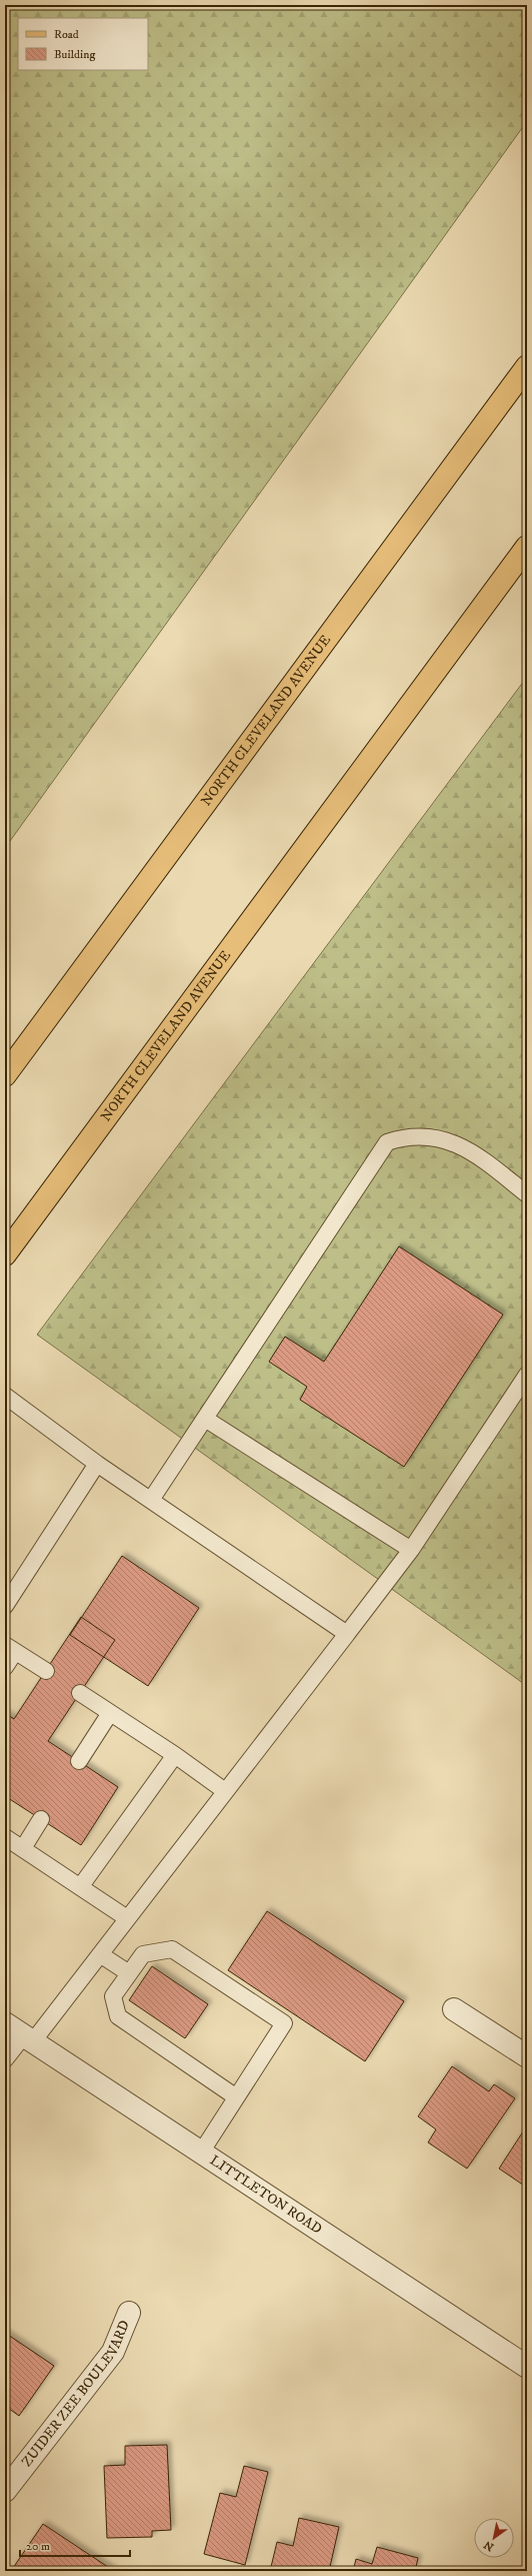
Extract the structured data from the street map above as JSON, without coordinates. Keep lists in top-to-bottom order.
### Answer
{
  "streets": {
    "main road": ["NORTH CLEVELAND AVENUE"],
    "street": ["LITTLETON ROAD", "ZUIDER ZEE BOULEVARD"]
  },
  "legend": ["Road", "Building"],
  "scale_bar": "20 m",
  "north": "bottom left"
}
